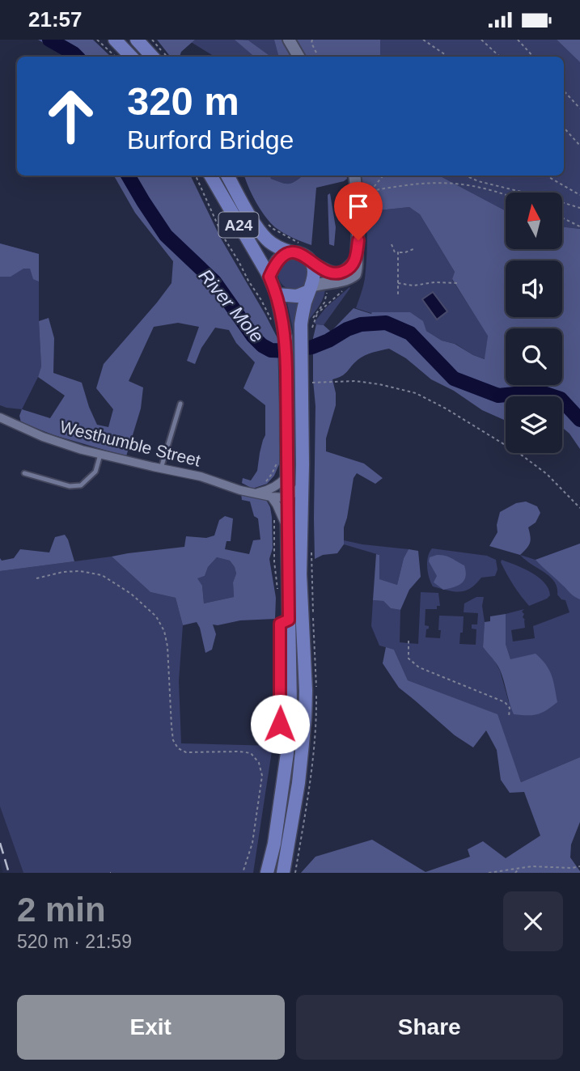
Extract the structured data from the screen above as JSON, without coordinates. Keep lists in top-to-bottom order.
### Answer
{
  "streets": {
    "highway": ["A24"],
    "street": ["Westhumble Street"]
  },
  "water": ["River Mole"],
  "north": "top",
  "page": {
    "status": "21:57",
    "turn": ["320 m", "Burford Bridge"],
    "heading": ["2 min", "520 m · 21:59"],
    "buttons": ["Exit", "Share"]
  }
}
